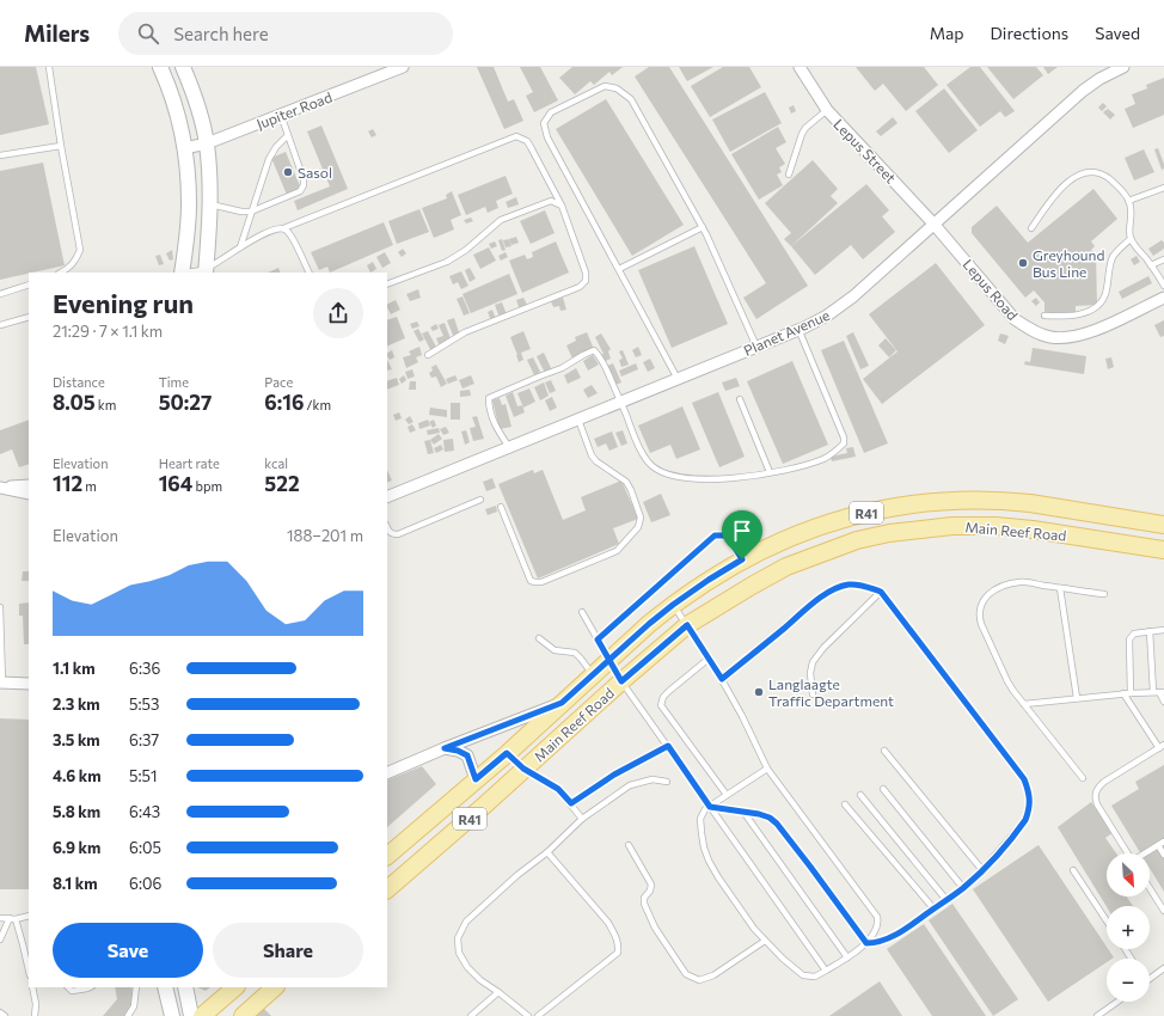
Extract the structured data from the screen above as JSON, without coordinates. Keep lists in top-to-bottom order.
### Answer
{
  "streets": {
    "main road": ["R41", "Main Reef Road"],
    "street": [
      "Jupiter Road",
      "Lepus Street",
      "Lepus Road",
      "Planet Avenue"
    ]
  },
  "crossings": [
    ["Lepus Street", "Lepus Road"],
    ["Lepus Street", "Planet Avenue"],
    ["Lepus Road", "Planet Avenue"]
  ],
  "places": ["Sasol", "Greyhound Bus Line", "Langlaagte Traffic Department"],
  "north": "bottom right",
  "page": {
    "header": "Milers",
    "search": "Search here",
    "nav": ["Map", "Directions", "Saved"],
    "heading": ["Evening run", "21:29 · 7 × 1.1 km"],
    "stats": [
      ["Distance", "8.05 km"],
      ["Time", "50:27"],
      ["Pace", "6:16 /km"],
      ["Elevation", "112 m"],
      ["Heart rate", "164 bpm"],
      ["kcal", "522"]
    ],
    "chart": ["Elevation", "188–201 m"],
    "list": [
      {
        "name": "1.1 km",
        "note": "6:36"
      },
      {
        "name": "2.3 km",
        "note": "5:53"
      },
      {
        "name": "3.5 km",
        "note": "6:37"
      },
      {
        "name": "4.6 km",
        "note": "5:51"
      },
      {
        "name": "5.8 km",
        "note": "6:43"
      },
      {
        "name": "6.9 km",
        "note": "6:05"
      },
      {
        "name": "8.1 km",
        "note": "6:06"
      }
    ],
    "map_buttons": ["+", "−"],
    "buttons": ["Save", "Share"]
  }
}
